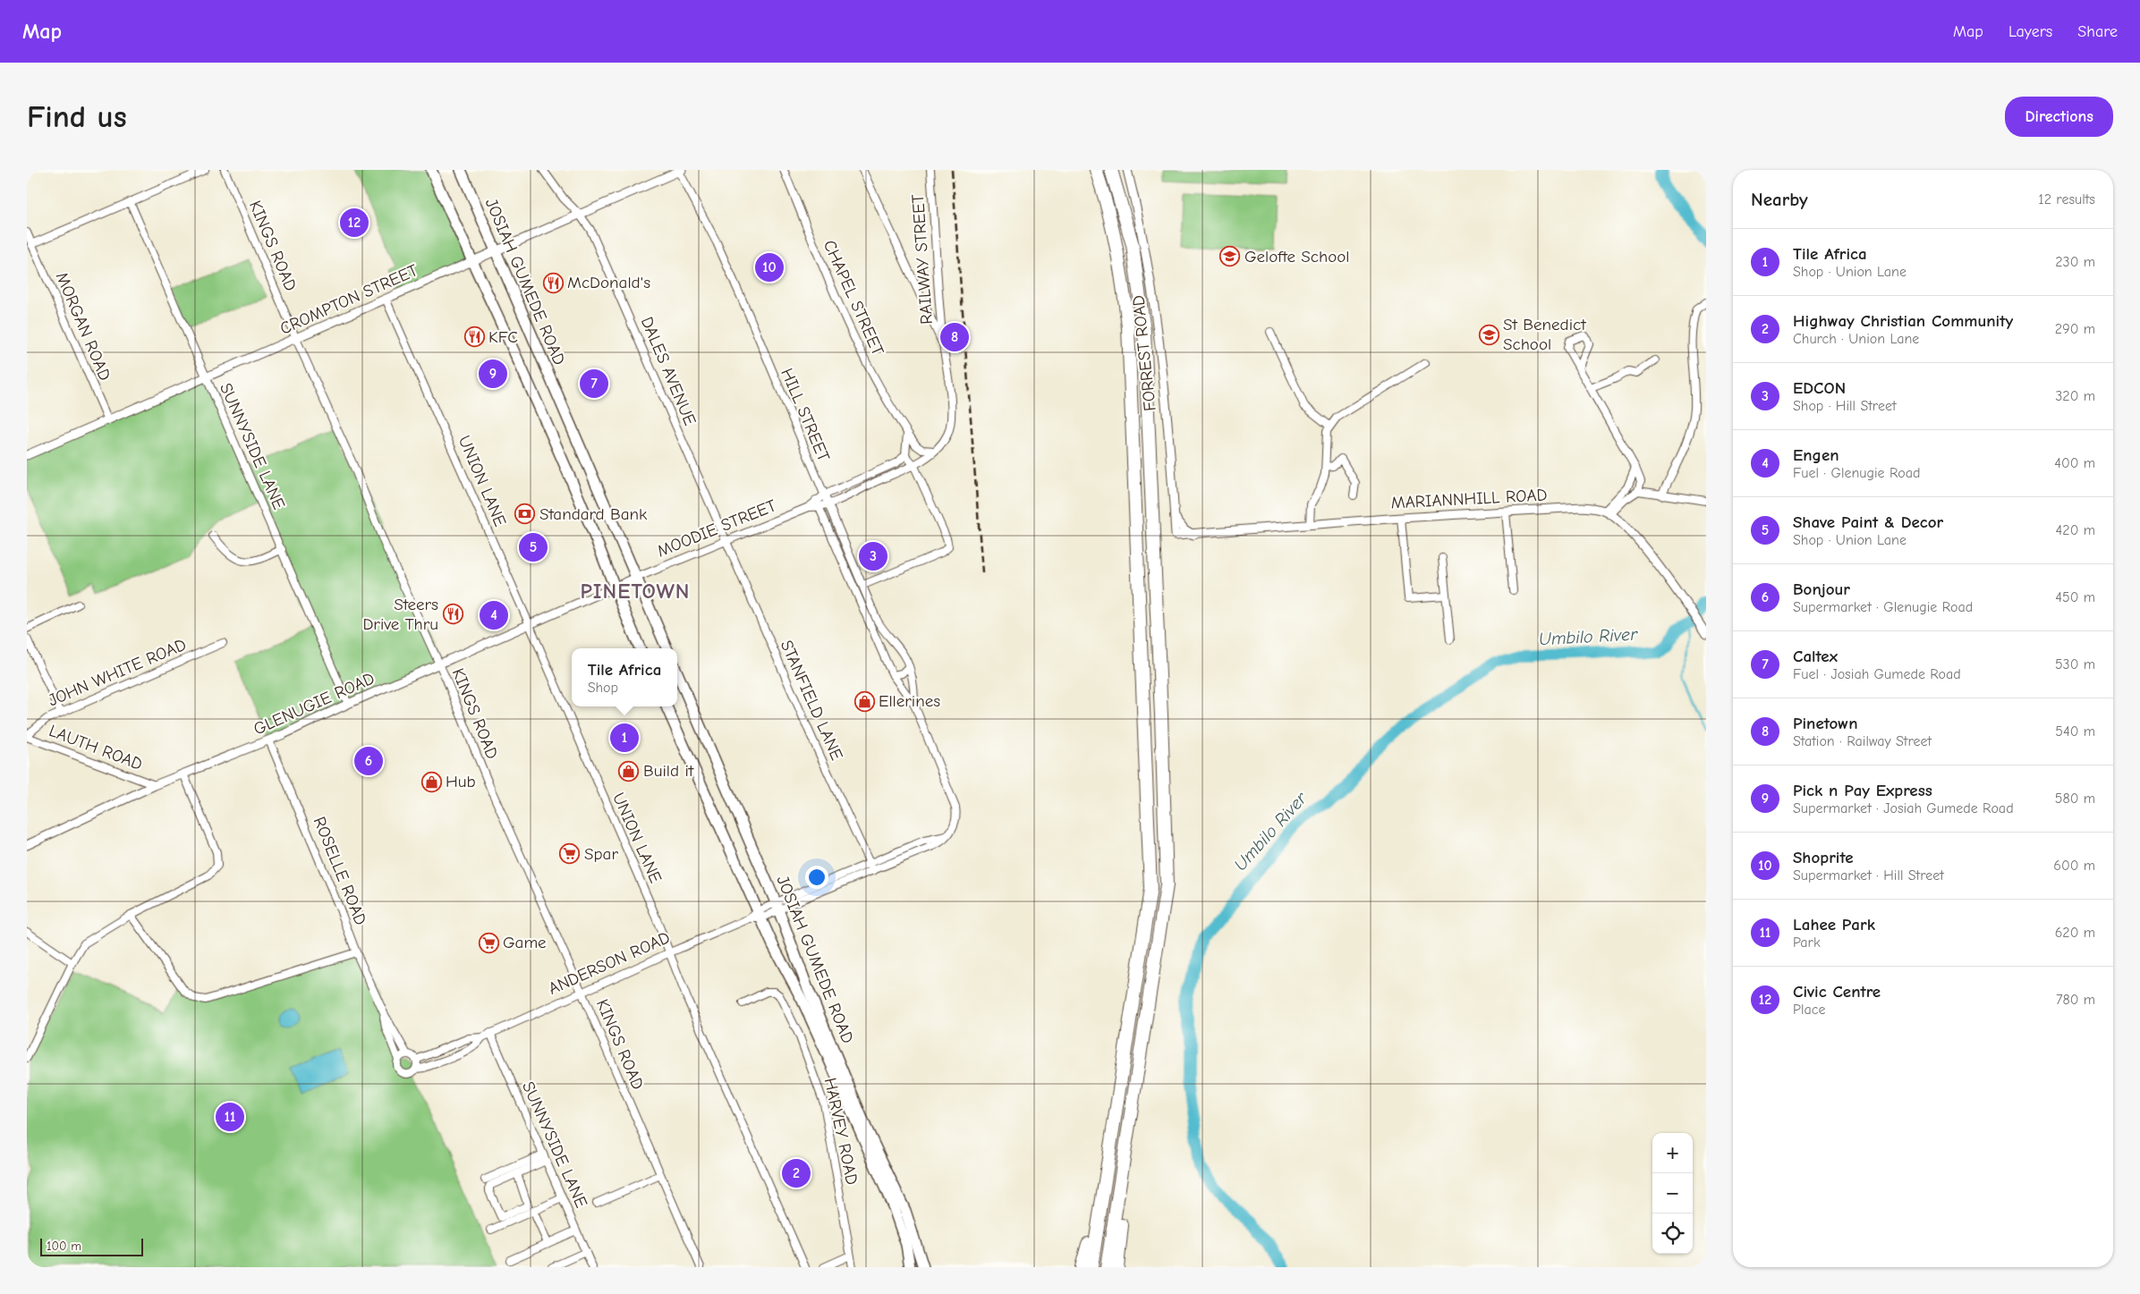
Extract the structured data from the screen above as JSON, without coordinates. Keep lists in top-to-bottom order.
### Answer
{
  "streets": {
    "main road": ["JOSIAH GUMEDE ROAD"],
    "street": [
      "KINGS ROAD",
      "RAILWAY STREET",
      "CHAPEL STREET",
      "CROMPTON STREET",
      "MORGAN ROAD",
      "FORREST ROAD",
      "DALES AVENUE",
      "HILL STREET",
      "SUNNYSIDE LANE",
      "UNION LANE",
      "MARIANNHILL ROAD",
      "MOODIE STREET",
      "JOHN WHITE ROAD",
      "STANFIELD LANE",
      "GLENUGIE ROAD",
      "LAUTH ROAD",
      "ROSELLE ROAD",
      "ANDERSON ROAD",
      "HARVEY ROAD"
    ]
  },
  "crossings": [
    ["KINGS ROAD", "CROMPTON STREET"],
    ["KINGS ROAD", "GLENUGIE ROAD"],
    ["KINGS ROAD", "ANDERSON ROAD"],
    ["RAILWAY STREET", "CHAPEL STREET"],
    ["RAILWAY STREET", "MOODIE STREET"],
    ["JOSIAH GUMEDE ROAD", "CROMPTON STREET"],
    ["JOSIAH GUMEDE ROAD", "MOODIE STREET"],
    ["JOSIAH GUMEDE ROAD", "GLENUGIE ROAD"],
    ["JOSIAH GUMEDE ROAD", "ANDERSON ROAD"],
    ["CROMPTON STREET", "MORGAN ROAD"],
    ["CROMPTON STREET", "DALES AVENUE"],
    ["CROMPTON STREET", "HILL STREET"],
    ["CROMPTON STREET", "SUNNYSIDE LANE"],
    ["CROMPTON STREET", "UNION LANE"],
    ["FORREST ROAD", "MARIANNHILL ROAD"],
    ["DALES AVENUE", "MOODIE STREET"],
    ["DALES AVENUE", "STANFIELD LANE"],
    ["HILL STREET", "MOODIE STREET"],
    ["HILL STREET", "ANDERSON ROAD"],
    ["SUNNYSIDE LANE", "GLENUGIE ROAD"],
    ["SUNNYSIDE LANE", "ANDERSON ROAD"],
    ["UNION LANE", "GLENUGIE ROAD"],
    ["UNION LANE", "ANDERSON ROAD"],
    ["MOODIE STREET", "STANFIELD LANE"],
    ["MOODIE STREET", "GLENUGIE ROAD"],
    ["JOHN WHITE ROAD", "LAUTH ROAD"],
    ["STANFIELD LANE", "ANDERSON ROAD"],
    ["GLENUGIE ROAD", "LAUTH ROAD"],
    ["GLENUGIE ROAD", "ROSELLE ROAD"],
    ["ROSELLE ROAD", "ANDERSON ROAD"]
  ],
  "districts": ["PINETOWN"],
  "water": ["Umbilo River"],
  "places": {
    "school or university": ["Gelofte School", "St Benedict School"],
    "restaurant": ["McDonald's", "KFC", "Steers Drive Thru"],
    "bank": ["Standard Bank"],
    "shop": ["Ellerines", "Build it", "Hub"],
    "supermarket": ["Spar", "Game"]
  },
  "scale_bar": "100 m",
  "page": {
    "header": "Map",
    "nav": ["Map", "Layers", "Share"],
    "buttons": "Directions",
    "title": "Find us",
    "heading": ["Nearby", "12 results"],
    "pins": [
      "12",
      "10",
      "8",
      "9",
      "7",
      "5",
      "3",
      "4",
      "1",
      "6",
      "11",
      "2"
    ],
    "list": [
      {
        "mark": "1",
        "name": "Tile Africa",
        "note": "Shop · Union Lane",
        "value": "230 m"
      },
      {
        "mark": "2",
        "name": "Highway Christian Community",
        "note": "Church · Union Lane",
        "value": "290 m"
      },
      {
        "mark": "3",
        "name": "EDCON",
        "note": "Shop · Hill Street",
        "value": "320 m"
      },
      {
        "mark": "4",
        "name": "Engen",
        "note": "Fuel · Glenugie Road",
        "value": "400 m"
      },
      {
        "mark": "5",
        "name": "Shave Paint & Decor",
        "note": "Shop · Union Lane",
        "value": "420 m"
      },
      {
        "mark": "6",
        "name": "Bonjour",
        "note": "Supermarket · Glenugie Road",
        "value": "450 m"
      },
      {
        "mark": "7",
        "name": "Caltex",
        "note": "Fuel · Josiah Gumede Road",
        "value": "530 m"
      },
      {
        "mark": "8",
        "name": "Pinetown",
        "note": "Station · Railway Street",
        "value": "540 m"
      },
      {
        "mark": "9",
        "name": "Pick n Pay Express",
        "note": "Supermarket · Josiah Gumede Road",
        "value": "580 m"
      },
      {
        "mark": "10",
        "name": "Shoprite",
        "note": "Supermarket · Hill Street",
        "value": "600 m"
      },
      {
        "mark": "11",
        "name": "Lahee Park",
        "note": "Park",
        "value": "620 m"
      },
      {
        "mark": "12",
        "name": "Civic Centre",
        "note": "Place",
        "value": "780 m"
      }
    ],
    "popup": ["Tile Africa", "Shop"],
    "map_buttons": ["+", "−"],
    "scale": "100 m"
  }
}
